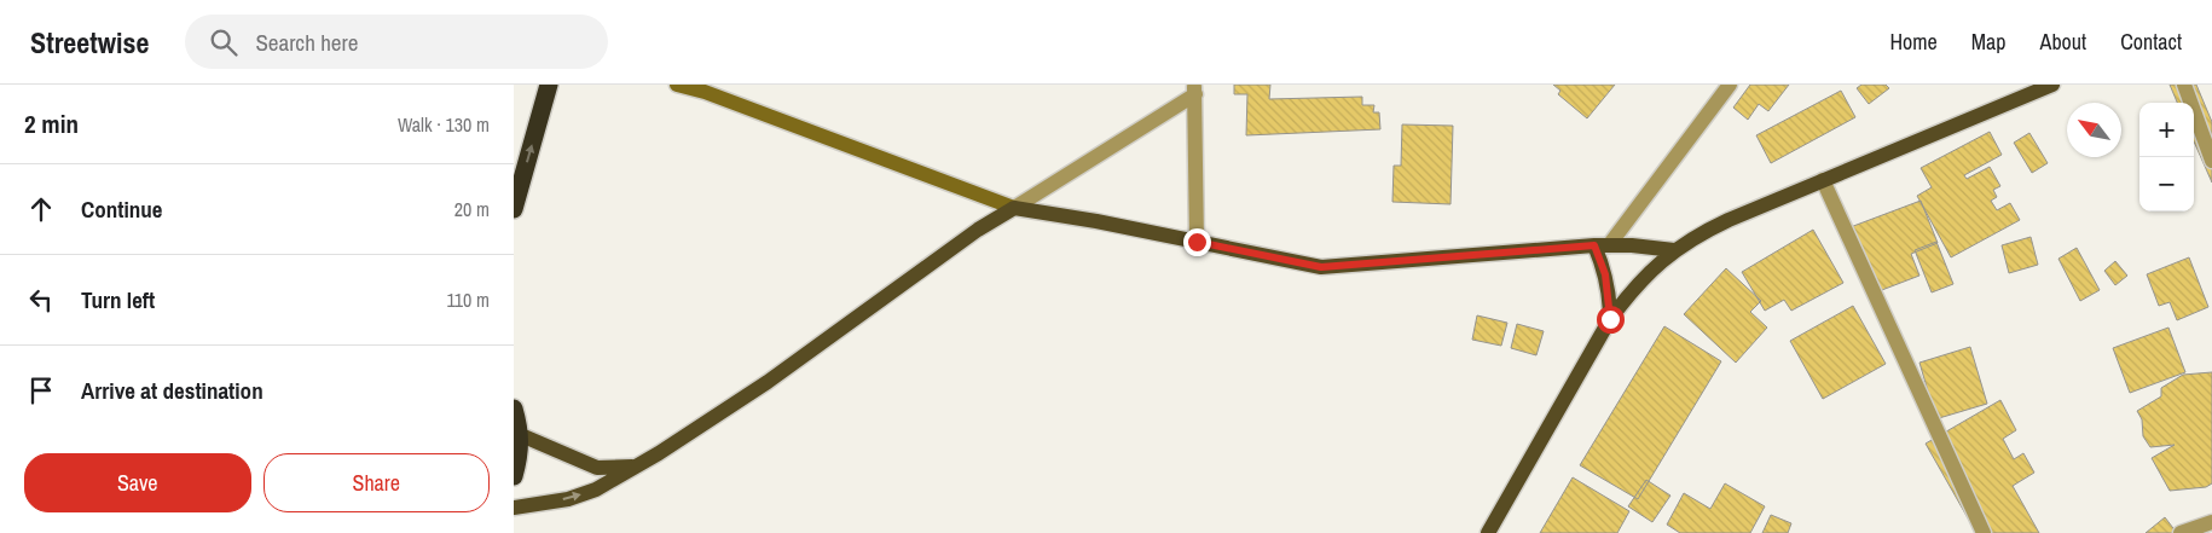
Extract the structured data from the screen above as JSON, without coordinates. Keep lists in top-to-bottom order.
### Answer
{
  "north": "top left",
  "page": {
    "header": "Streetwise",
    "search": "Search here",
    "nav": [
      "Home",
      "Map",
      "About",
      "Contact"
    ],
    "heading": ["2 min", "Walk · 130 m"],
    "map_buttons": ["+", "−"],
    "list": [
      ["Continue", "20 m"],
      ["Turn left", "110 m"],
      "Arrive at destination"
    ],
    "buttons": ["Save", "Share"]
  }
}
